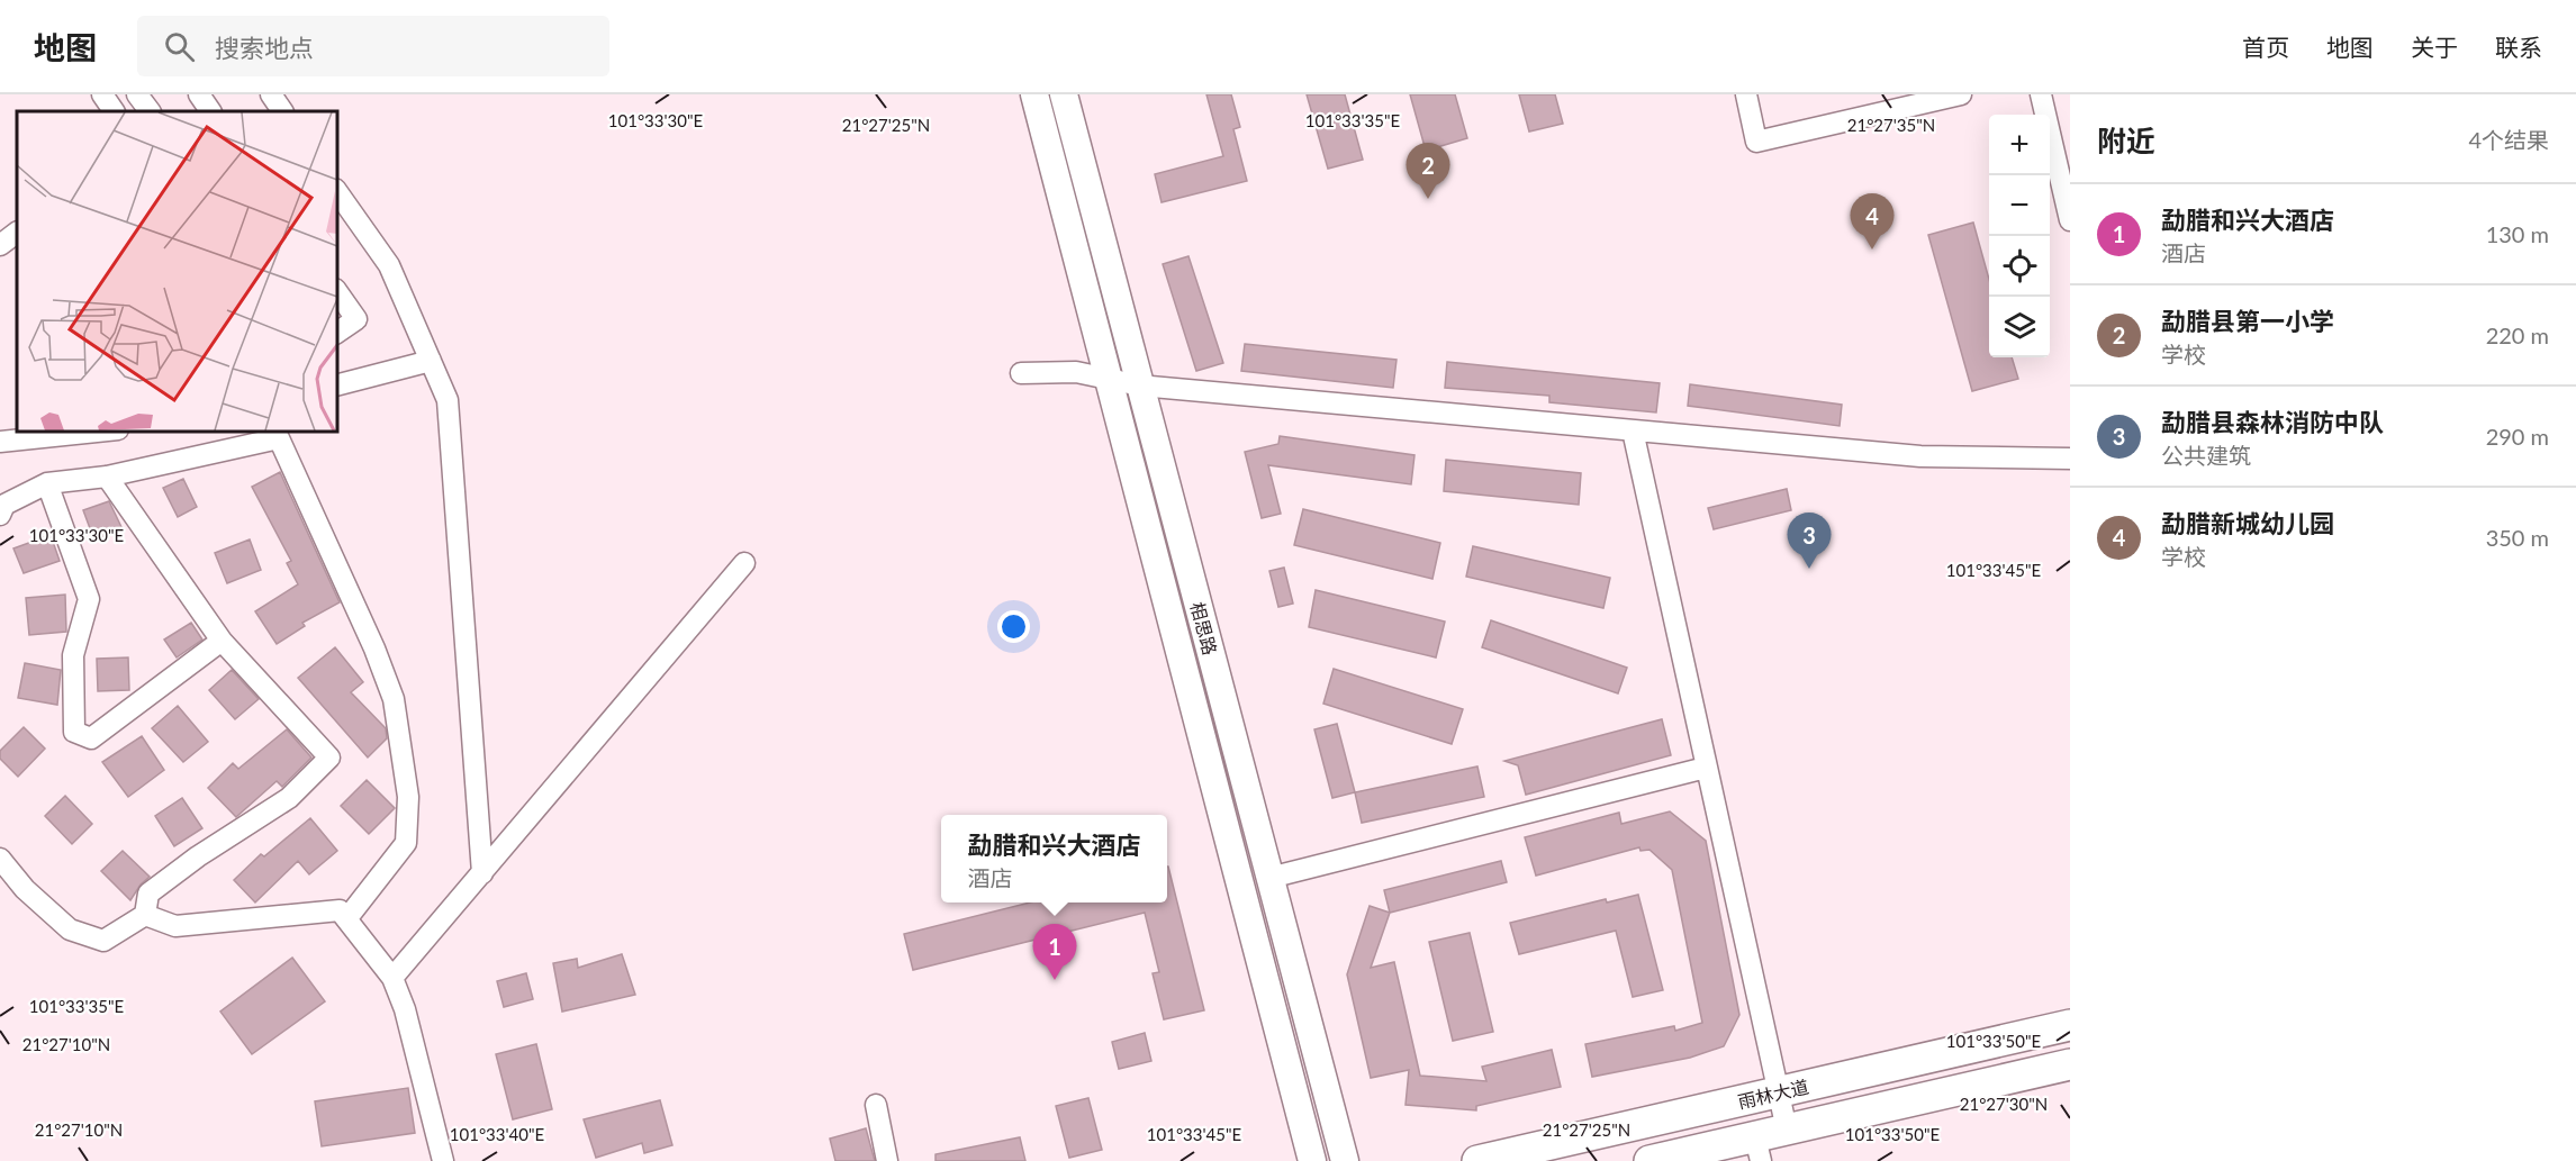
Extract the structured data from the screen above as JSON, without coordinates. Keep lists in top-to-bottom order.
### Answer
{
  "streets": {
    "highway": ["雨林大道"],
    "main road": ["相思路"]
  },
  "page": {
    "header": "地图",
    "search": "搜索地点",
    "nav": [
      "首页",
      "地图",
      "关于",
      "联系"
    ],
    "heading": ["附近", "4个结果"],
    "map_buttons": ["+", "−"],
    "pins": [
      "2",
      "4",
      "3",
      "1"
    ],
    "list": [
      {
        "mark": "1",
        "name": "勐腊和兴大酒店",
        "note": "酒店",
        "value": "130 m"
      },
      {
        "mark": "2",
        "name": "勐腊县第一小学",
        "note": "学校",
        "value": "220 m"
      },
      {
        "mark": "3",
        "name": "勐腊县森林消防中队",
        "note": "公共建筑",
        "value": "290 m"
      },
      {
        "mark": "4",
        "name": "勐腊新城幼儿园",
        "note": "学校",
        "value": "350 m"
      }
    ],
    "popup": ["勐腊和兴大酒店", "酒店"]
  },
  "coordinates": [
    "101°33'30\"E",
    "101°33'35\"E",
    "21°27'35\"N",
    "21°27'25\"N",
    "101°33'45\"E",
    "101°33'50\"E",
    "21°27'10\"N",
    "21°27'30\"N",
    "101°33'40\"E"
  ]
}
